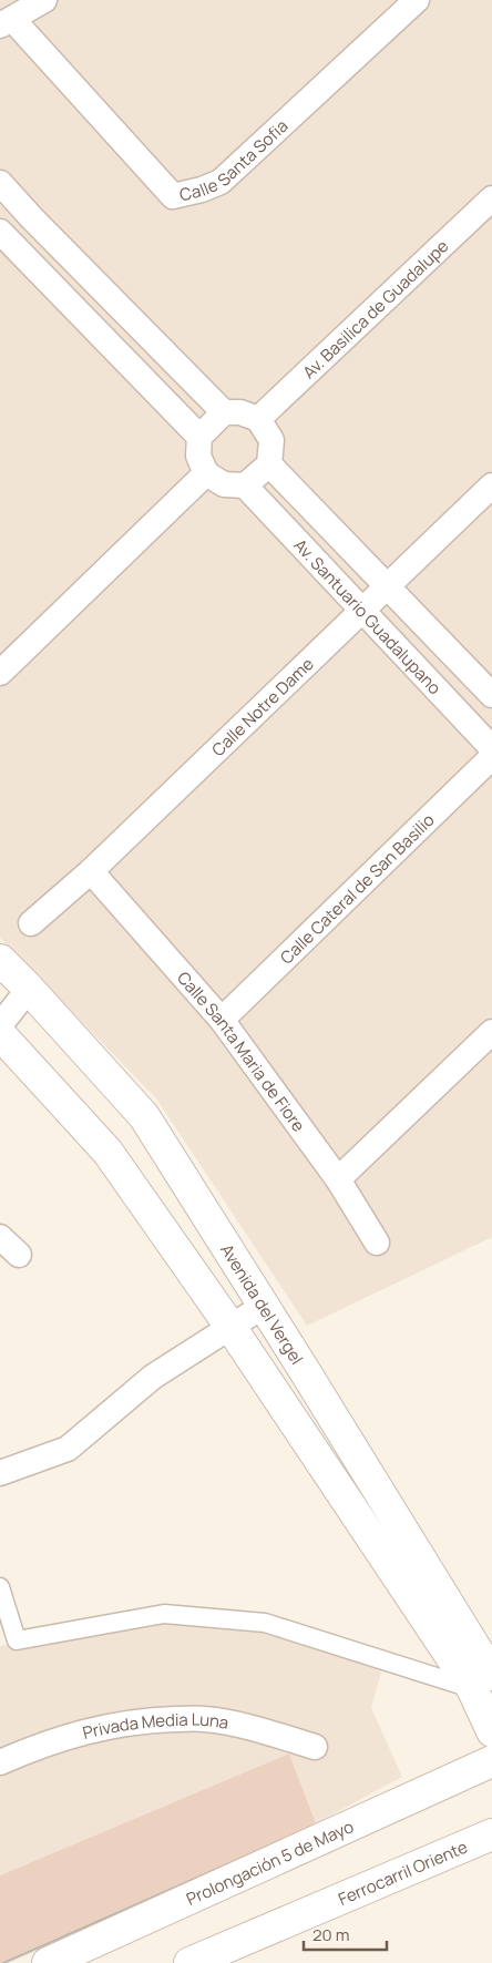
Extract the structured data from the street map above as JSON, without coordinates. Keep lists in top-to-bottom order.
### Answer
{
  "streets": {
    "street": [
      "Calle Santa Sofia",
      "Av. Basilica de Guadalupe",
      "Av. Santuario Guadalupano",
      "Calle Notre Dame",
      "Calle Cateral de San Basilio",
      "Calle Santa Maria de Fiore",
      "Avenida del Vergel",
      "Privada Media Luna",
      "Prolongación 5 de Mayo",
      "Ferrocarril Oriente"
    ]
  },
  "crossings": [
    ["Av. Basilica de Guadalupe", "Av. Santuario Guadalupano"],
    ["Av. Santuario Guadalupano", "Calle Notre Dame"],
    ["Calle Notre Dame", "Calle Santa Maria de Fiore"],
    ["Calle Cateral de San Basilio", "Calle Santa Maria de Fiore"]
  ],
  "scale_bar": "20 m"
}
